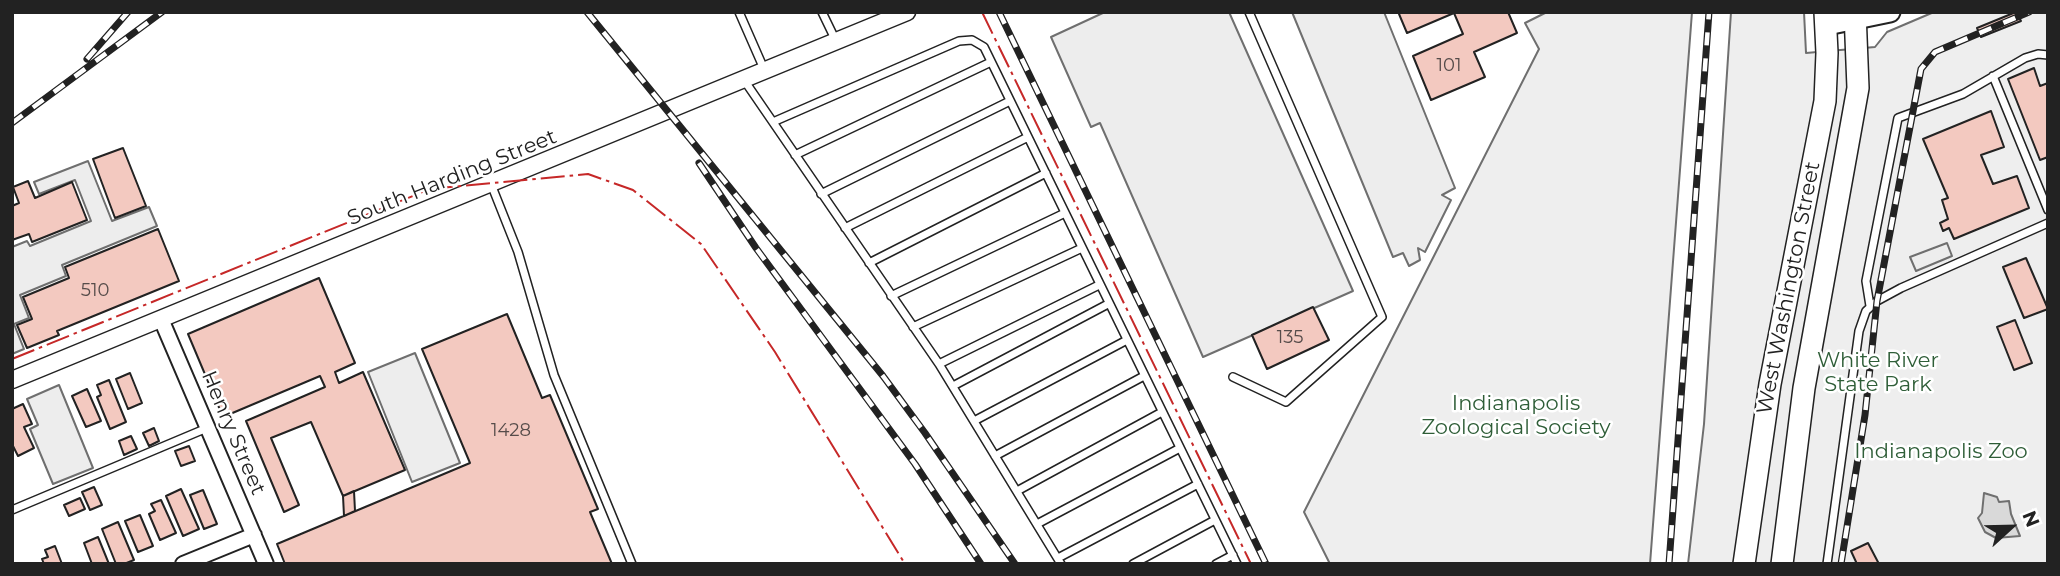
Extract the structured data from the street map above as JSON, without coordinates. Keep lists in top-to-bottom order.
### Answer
{
  "streets": {
    "main road": ["West Washington Street"],
    "street": ["South Harding Street", "Henry Street"]
  },
  "crossings": [
    ["South Harding Street", "Henry Street"]
  ],
  "parks": ["White River State Park", "Indianapolis Zoological Society", "Indianapolis Zoo"],
  "house_numbers": [
    "101",
    "510",
    "135",
    "1428"
  ],
  "north": "right"
}
